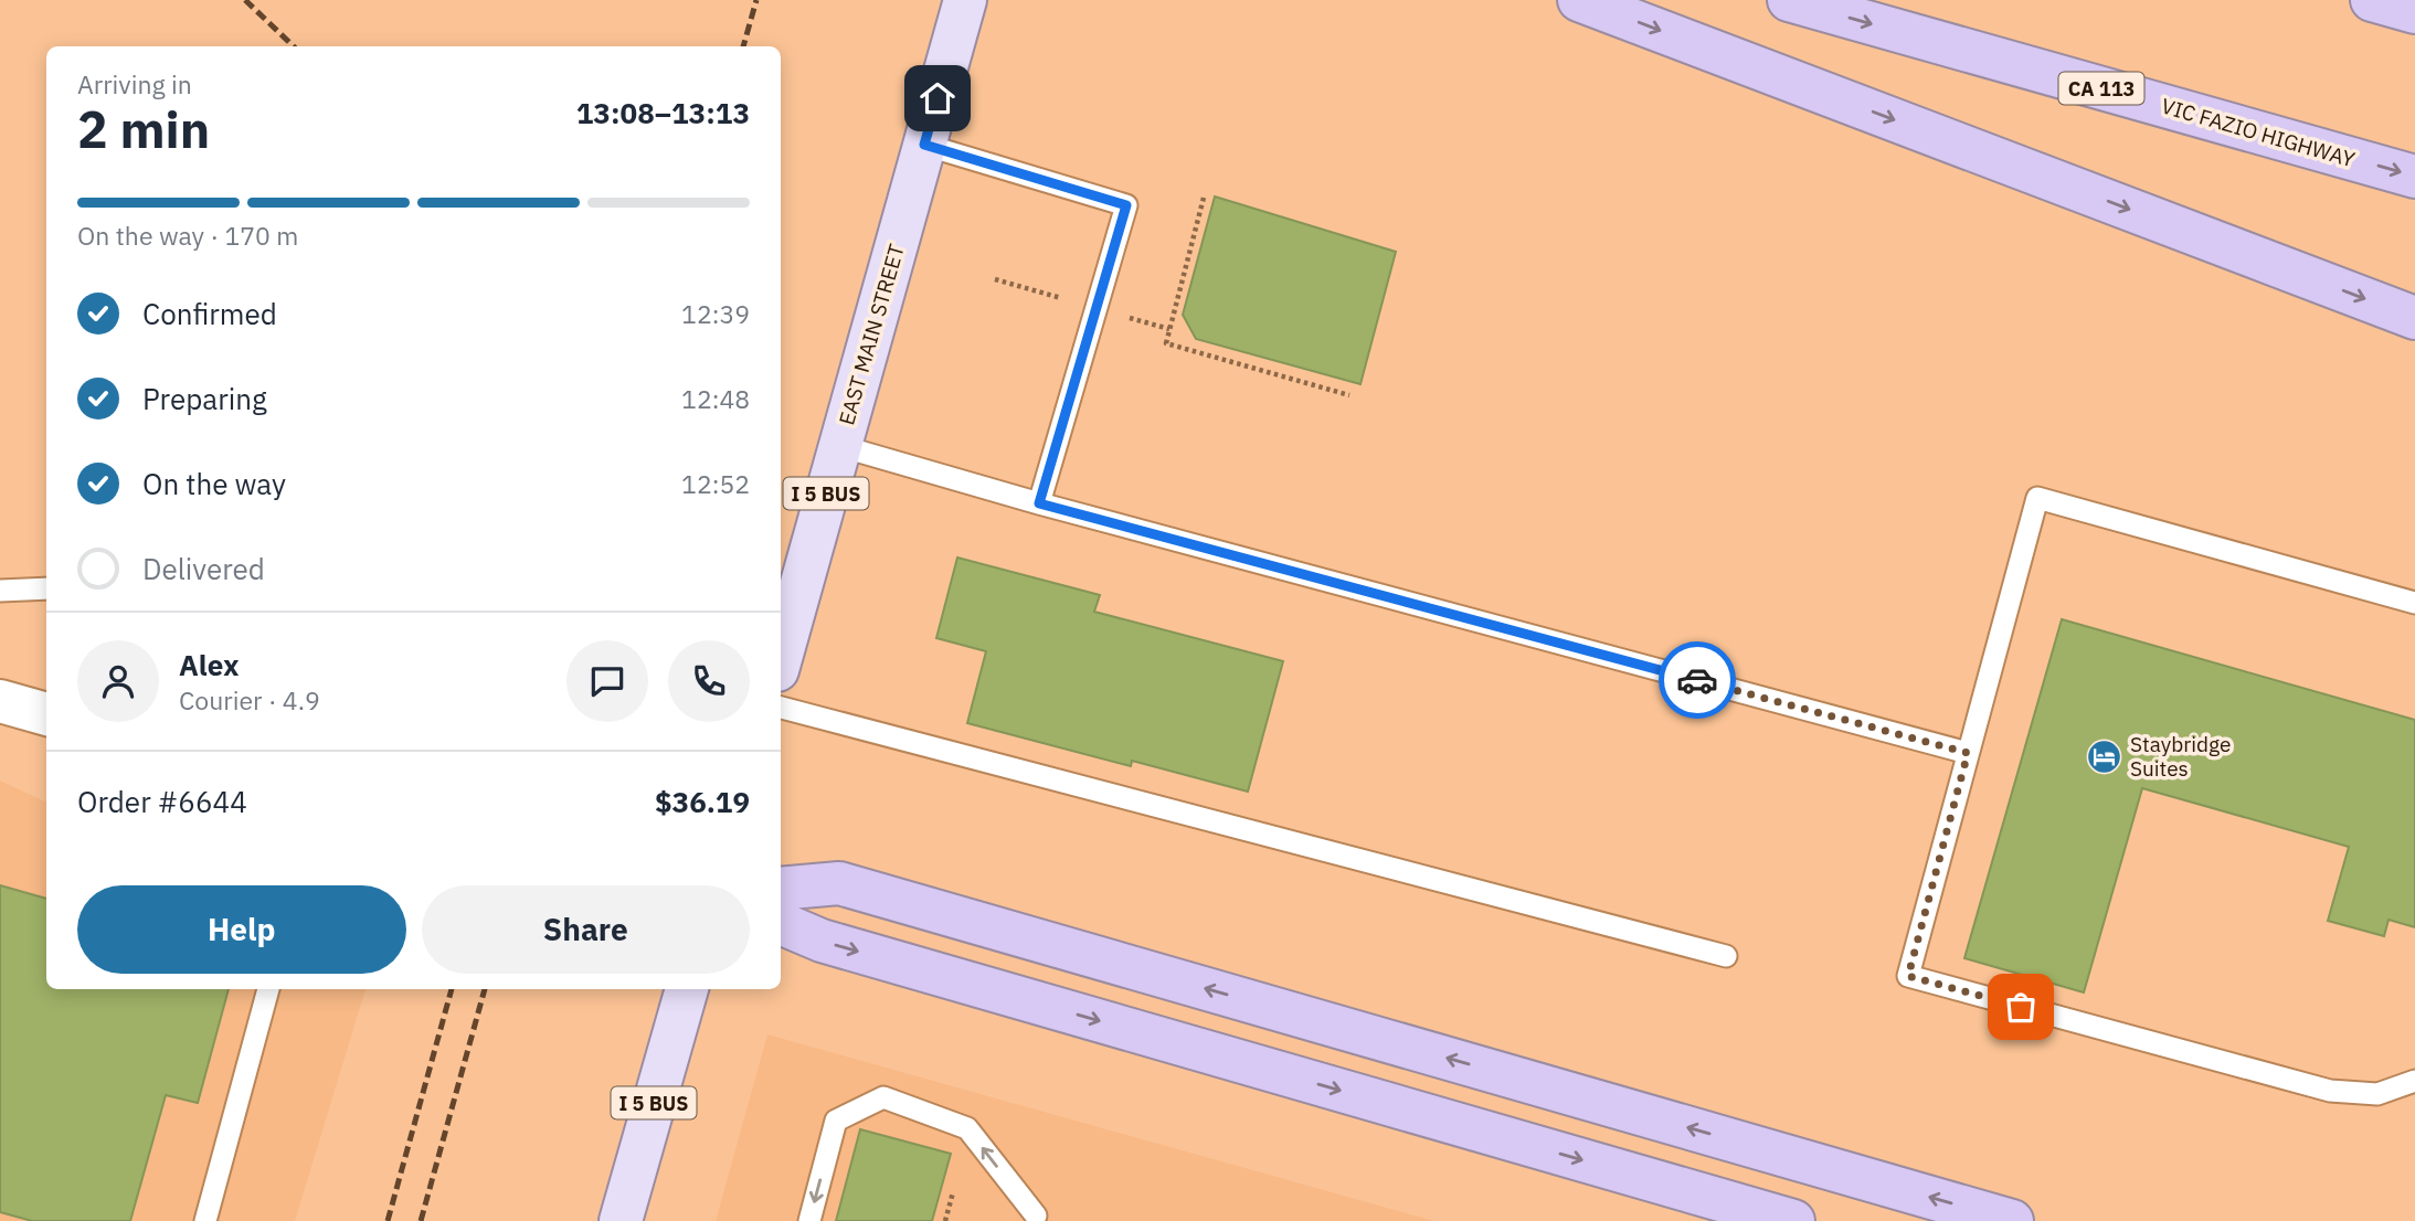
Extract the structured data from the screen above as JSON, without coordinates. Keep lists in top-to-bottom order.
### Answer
{
  "streets": {
    "highway": ["CA 113", "VIC FAZIO HIGHWAY"],
    "main road": ["EAST MAIN STREET", "I 5 BUS"]
  },
  "places": {
    "hotel": ["Staybridge Suites"]
  },
  "page": {
    "heading": ["2 min", "Arriving in", "13:08–13:13"],
    "panel": [
      "Alex",
      "Courier · 4.9",
      "Order #6644",
      "$36.19"
    ],
    "bar": "On the way · 170 m",
    "list": [
      ["Confirmed", "12:39"],
      ["Preparing", "12:48"],
      ["On the way", "12:52"],
      "Delivered"
    ],
    "buttons": ["Help", "Share"]
  }
}
